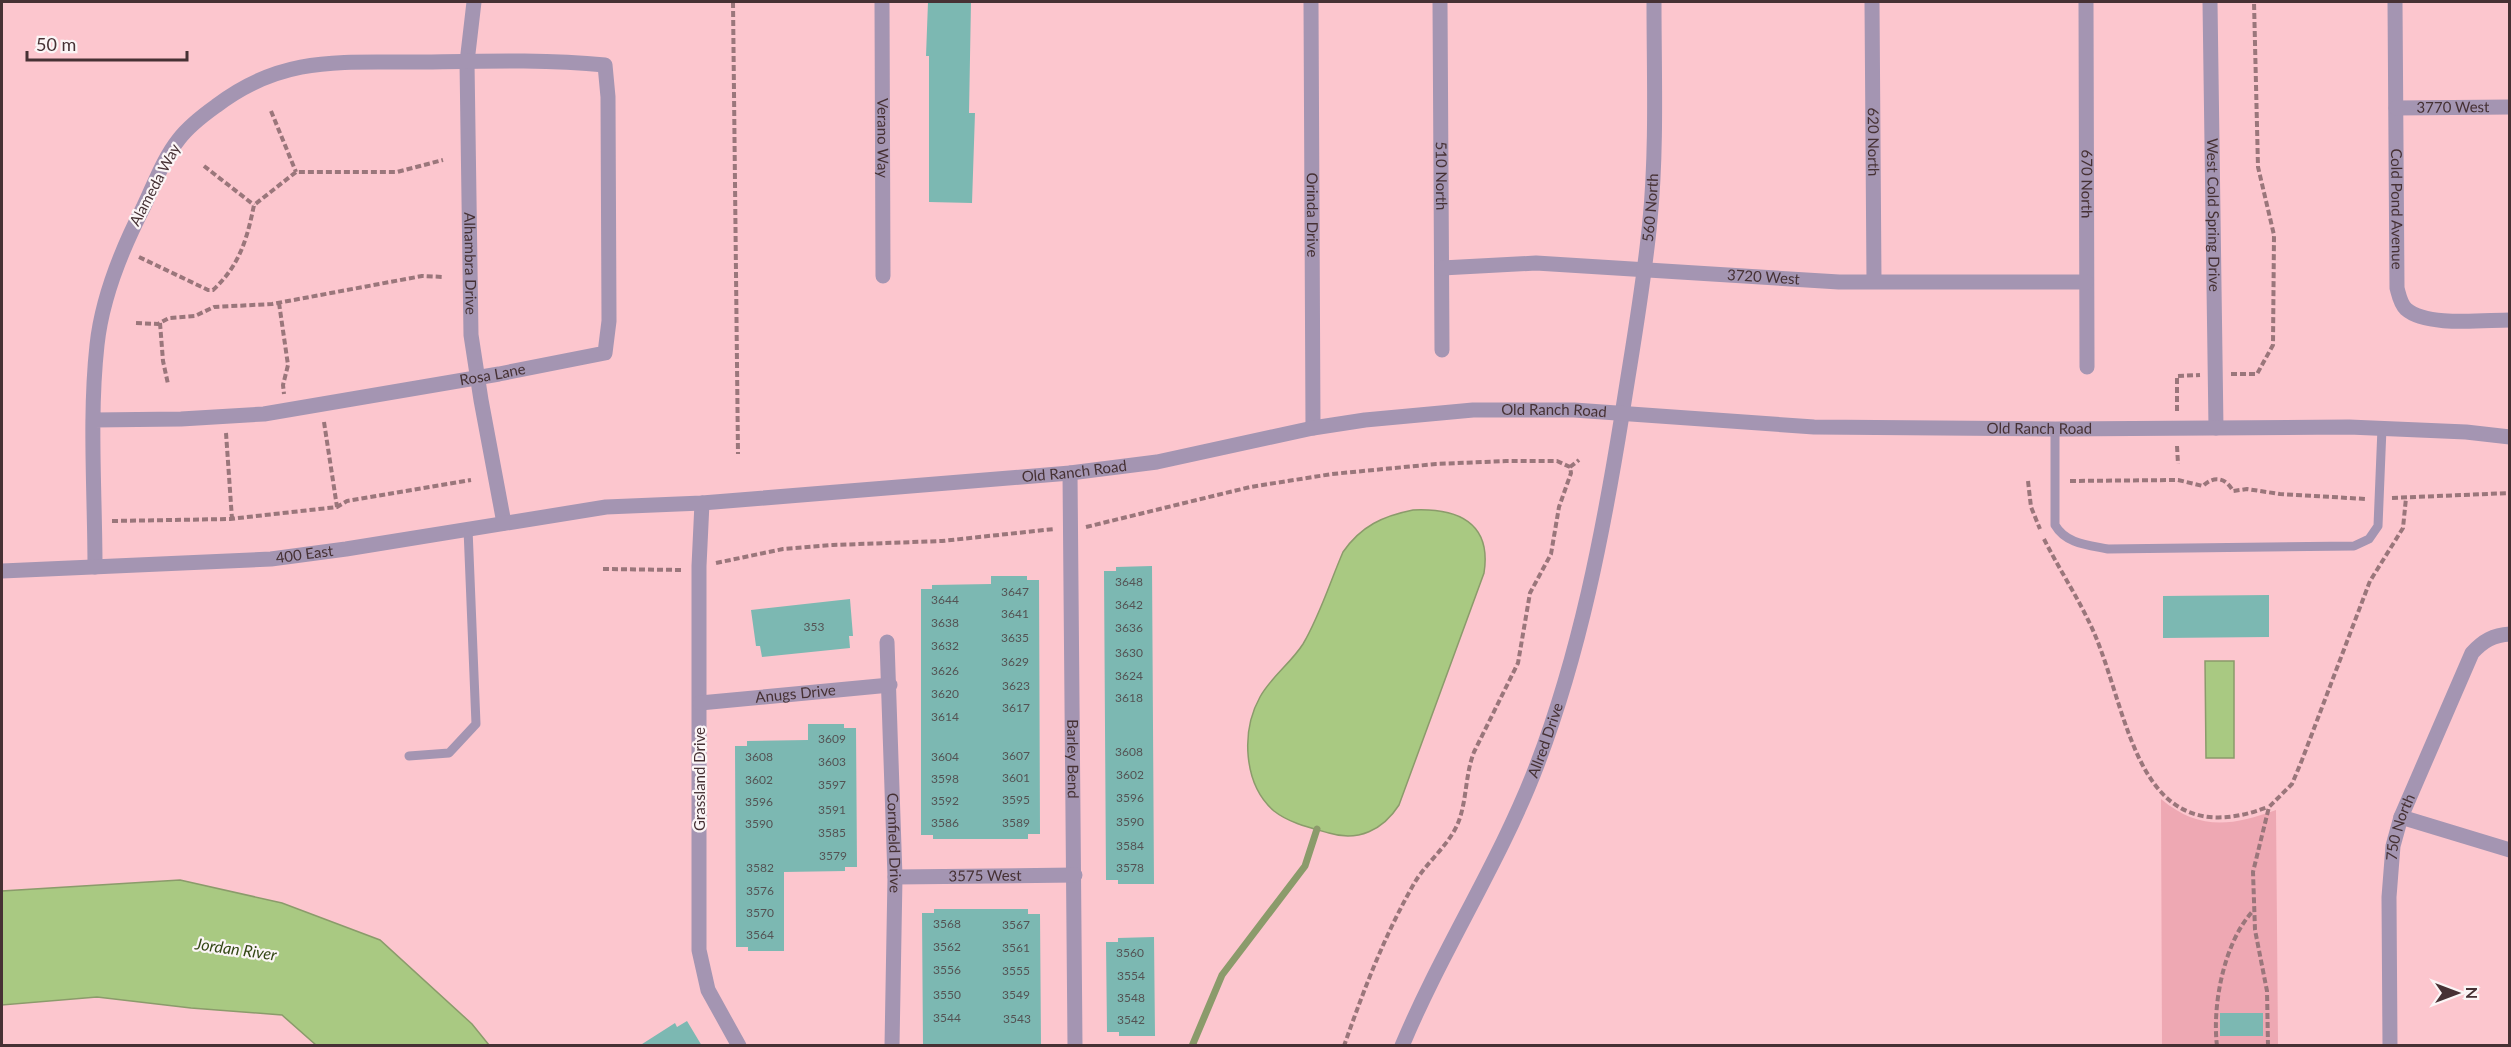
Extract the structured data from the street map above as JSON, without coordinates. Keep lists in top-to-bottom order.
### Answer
{
  "streets": {
    "street": [
      "3770 West",
      "Verano Way",
      "620 North",
      "510 North",
      "670 North",
      "Alameda Way",
      "560 North",
      "Cold Pond Avenue",
      "Orinda Drive",
      "West Cold Spring Drive",
      "Alhambra Drive",
      "3720 West",
      "Rosa Lane",
      "Old Ranch Road",
      "400 East",
      "Anugs Drive",
      "Allred Drive",
      "Barley Bend",
      "Grassland Drive",
      "750 North",
      "Cornfield Drive",
      "3575 West"
    ]
  },
  "crossings": [
    ["3770 West", "Cold Pond Avenue"],
    ["620 North", "3720 West"],
    ["510 North", "3720 West"],
    ["670 North", "3720 West"],
    ["Alameda Way", "Alhambra Drive"],
    ["Alameda Way", "Rosa Lane"],
    ["Alameda Way", "400 East"],
    ["560 North", "3720 West"],
    ["560 North", "Old Ranch Road"],
    ["560 North", "Allred Drive"],
    ["Orinda Drive", "Old Ranch Road"],
    ["West Cold Spring Drive", "Old Ranch Road"],
    ["Alhambra Drive", "Rosa Lane"],
    ["Alhambra Drive", "400 East"],
    ["Old Ranch Road", "400 East"],
    ["Old Ranch Road", "Allred Drive"],
    ["Old Ranch Road", "Barley Bend"],
    ["Old Ranch Road", "Grassland Drive"],
    ["Anugs Drive", "Grassland Drive"],
    ["Anugs Drive", "Cornfield Drive"],
    ["Barley Bend", "3575 West"],
    ["Cornfield Drive", "3575 West"]
  ],
  "water": ["Jordan River"],
  "house_numbers": [
    "3648",
    "3647",
    "3644",
    "3642",
    "3641",
    "3638",
    "353",
    "3636",
    "3635",
    "3632",
    "3630",
    "3629",
    "3626",
    "3624",
    "3623",
    "3620",
    "3618",
    "3617",
    "3614",
    "3609",
    "3608",
    "3607",
    "3608",
    "3604",
    "3603",
    "3602",
    "3601",
    "3598",
    "3602",
    "3597",
    "3596",
    "3595",
    "3592",
    "3596",
    "3591",
    "3590",
    "3586",
    "3589",
    "3590",
    "3585",
    "3584",
    "3579",
    "3582",
    "3578",
    "3576",
    "3570",
    "3568",
    "3567",
    "3564",
    "3562",
    "3561",
    "3560",
    "3556",
    "3555",
    "3554",
    "3550",
    "3549",
    "3548",
    "3544",
    "3543",
    "3542"
  ],
  "scale_bar": "50 m",
  "north": "right"
}
